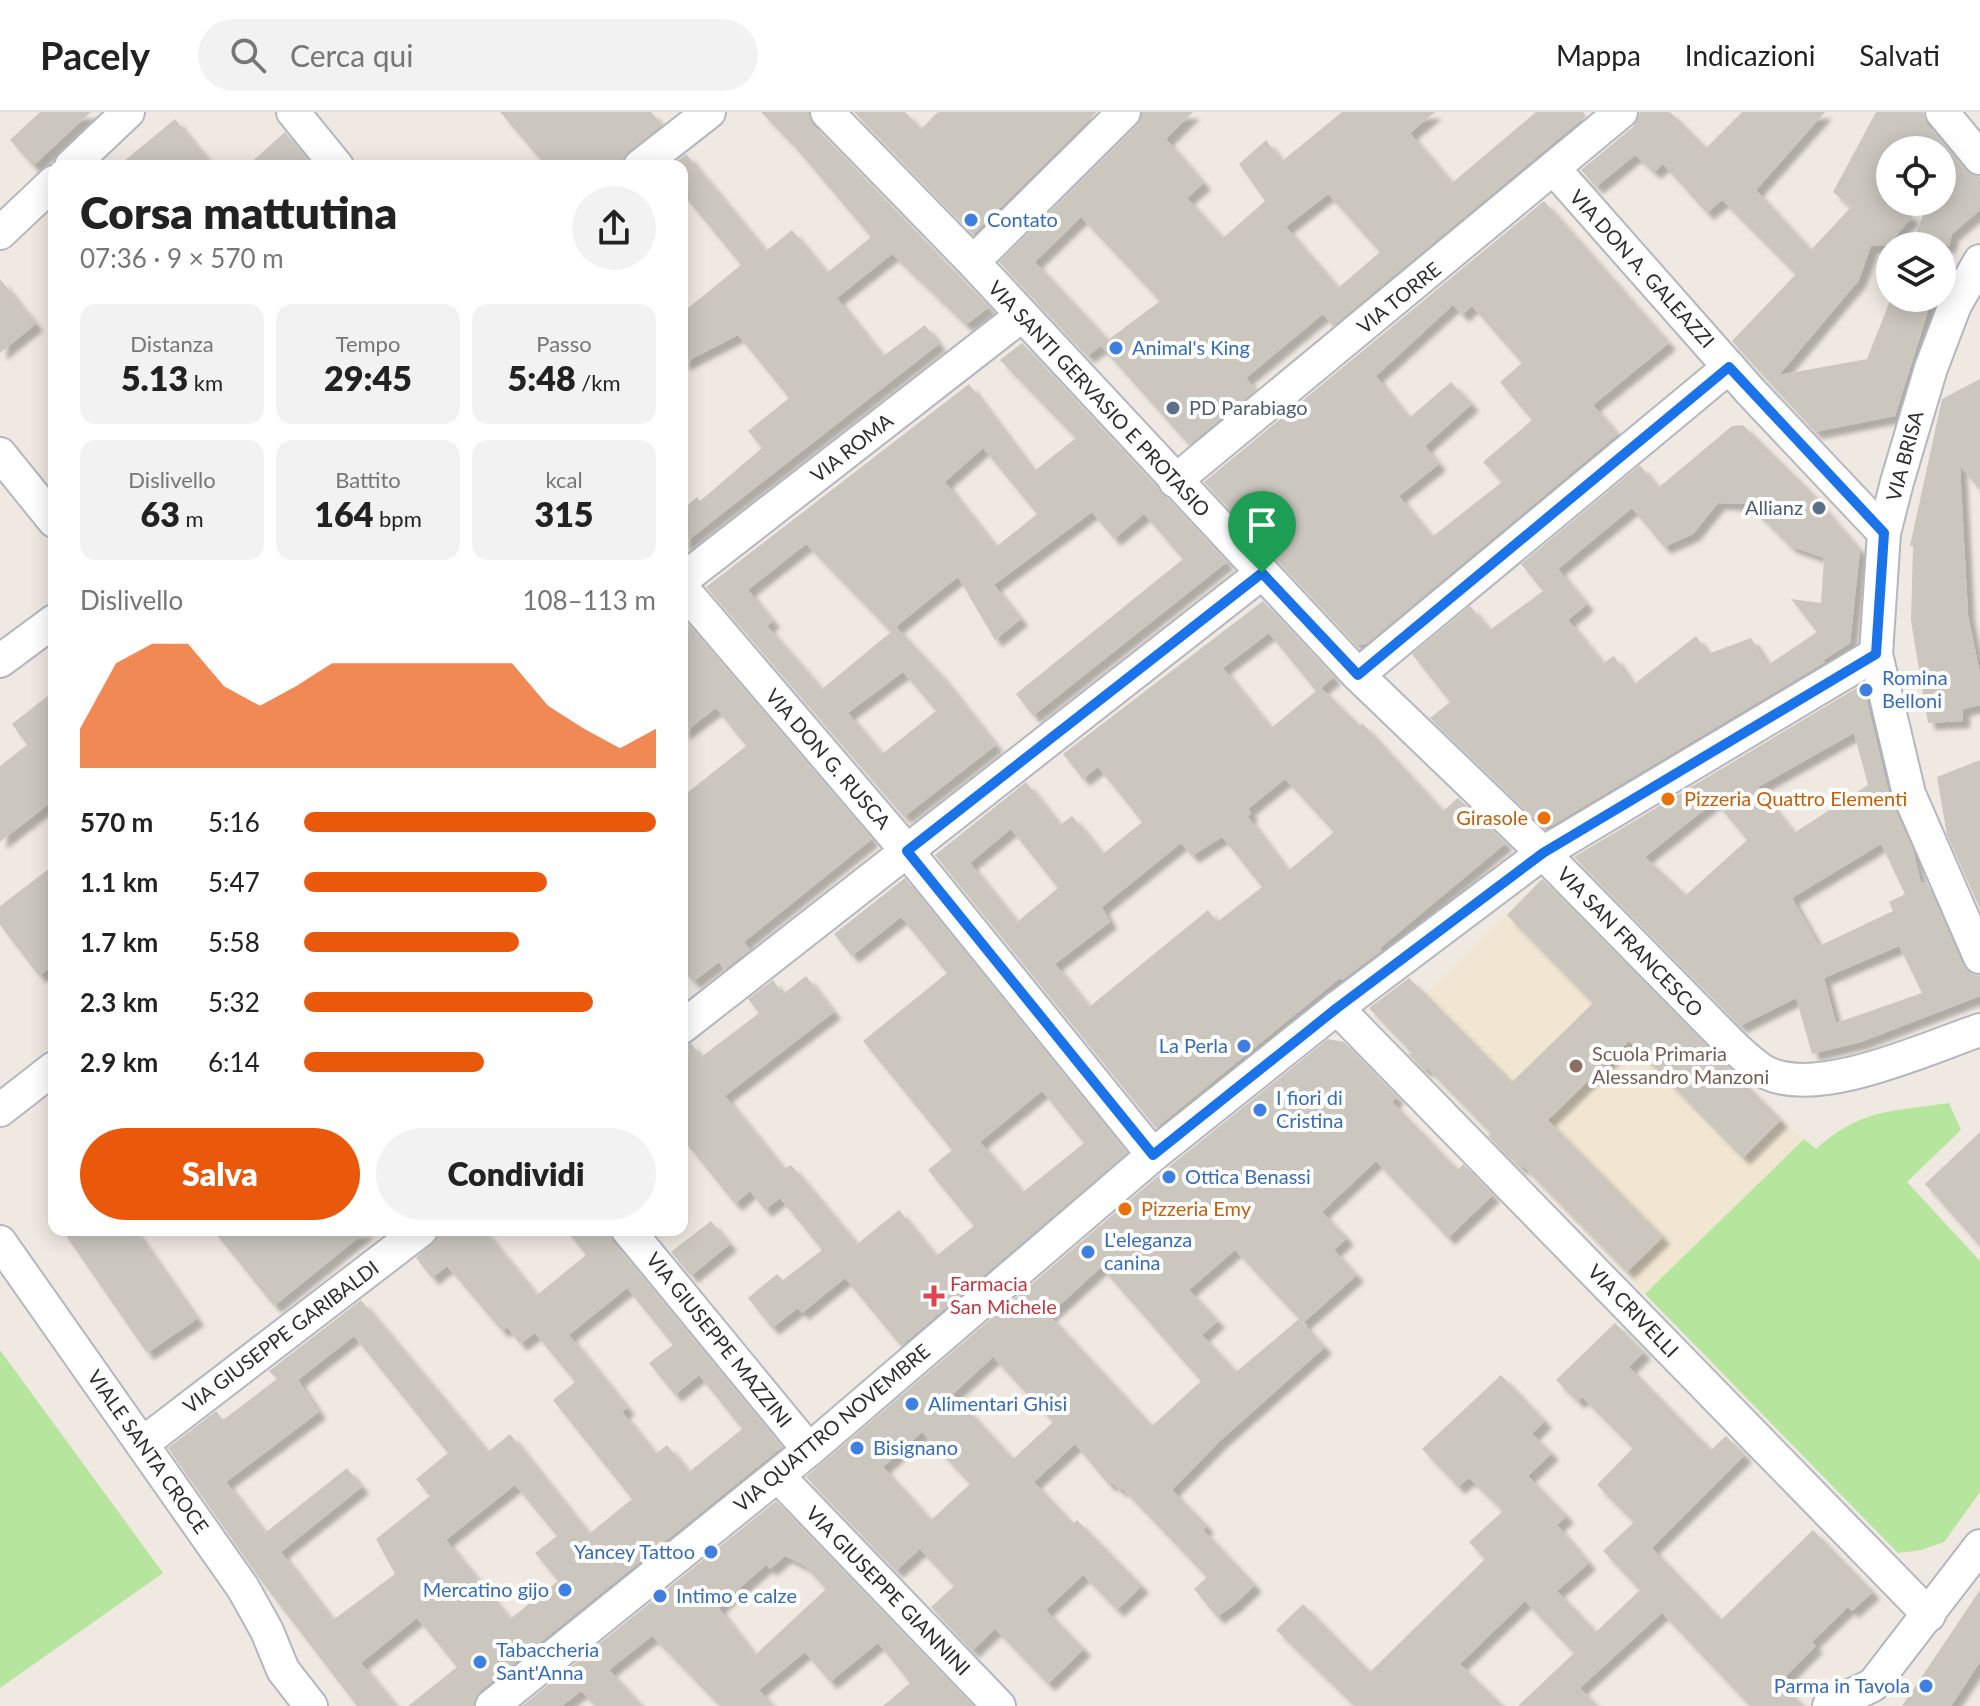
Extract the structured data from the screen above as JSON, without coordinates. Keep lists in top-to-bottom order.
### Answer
{
  "streets": {
    "street": [
      "VIA DON A. GALEAZZI",
      "VIA TORRE",
      "VIA SANTI GERVASIO E PROTASIO",
      "VIA ROMA",
      "VIA BRISA",
      "VIA DON G. RUSCA",
      "VIA SAN FRANCESCO",
      "VIA CRIVELLI",
      "VIA GIUSEPPE GARIBALDI",
      "VIA GIUSEPPE MAZZINI",
      "VIA QUATTRO NOVEMBRE",
      "VIALE SANTA CROCE",
      "VIA GIUSEPPE GIANNINI"
    ]
  },
  "crossings": [
    ["VIA DON A. GALEAZZI", "VIA TORRE"],
    ["VIA DON A. GALEAZZI", "VIA SANTI GERVASIO E PROTASIO"],
    ["VIA DON A. GALEAZZI", "VIA BRISA"],
    ["VIA TORRE", "VIA SANTI GERVASIO E PROTASIO"],
    ["VIA SANTI GERVASIO E PROTASIO", "VIA ROMA"],
    ["VIA SANTI GERVASIO E PROTASIO", "VIA SAN FRANCESCO"],
    ["VIA SANTI GERVASIO E PROTASIO", "VIA QUATTRO NOVEMBRE"],
    ["VIA BRISA", "VIA QUATTRO NOVEMBRE"],
    ["VIA DON G. RUSCA", "VIA QUATTRO NOVEMBRE"],
    ["VIA SAN FRANCESCO", "VIA QUATTRO NOVEMBRE"],
    ["VIA CRIVELLI", "VIA QUATTRO NOVEMBRE"],
    ["VIA GIUSEPPE GARIBALDI", "VIALE SANTA CROCE"],
    ["VIA GIUSEPPE MAZZINI", "VIA QUATTRO NOVEMBRE"],
    ["VIA QUATTRO NOVEMBRE", "VIA GIUSEPPE GIANNINI"]
  ],
  "places": {
    "other": [
      "Contato",
      "Animal's King",
      "PD Parabiago",
      "Allianz",
      "Romina Belloni",
      "Pizzeria Quattro Elementi",
      "Girasole",
      "La Perla",
      "Scuola Primaria Alessandro Manzoni",
      "I fiori di Cristina",
      "Ottica Benassi",
      "Pizzeria Emy",
      "L'eleganza canina",
      "Alimentari Ghisi",
      "Bisignano",
      "Yancey Tattoo",
      "Mercatino gijo",
      "Intimo e calze",
      "Tabaccheria Sant'Anna",
      "Parma in Tavola"
    ],
    "health": ["Farmacia San Michele"]
  },
  "page": {
    "header": "Pacely",
    "search": "Cerca qui",
    "nav": ["Mappa", "Indicazioni", "Salvati"],
    "heading": ["Corsa mattutina", "07:36 · 9 × 570 m"],
    "stats": [
      ["Distanza", "5.13 km"],
      ["Tempo", "29:45"],
      ["Passo", "5:48 /km"],
      ["Dislivello", "63 m"],
      ["Battito", "164 bpm"],
      ["kcal", "315"]
    ],
    "chart": ["Dislivello", "108–113 m"],
    "list": [
      {
        "name": "570 m",
        "note": "5:16"
      },
      {
        "name": "1.1 km",
        "note": "5:47"
      },
      {
        "name": "1.7 km",
        "note": "5:58"
      },
      {
        "name": "2.3 km",
        "note": "5:32"
      },
      {
        "name": "2.9 km",
        "note": "6:14"
      }
    ],
    "buttons": ["Salva", "Condividi"]
  }
}
